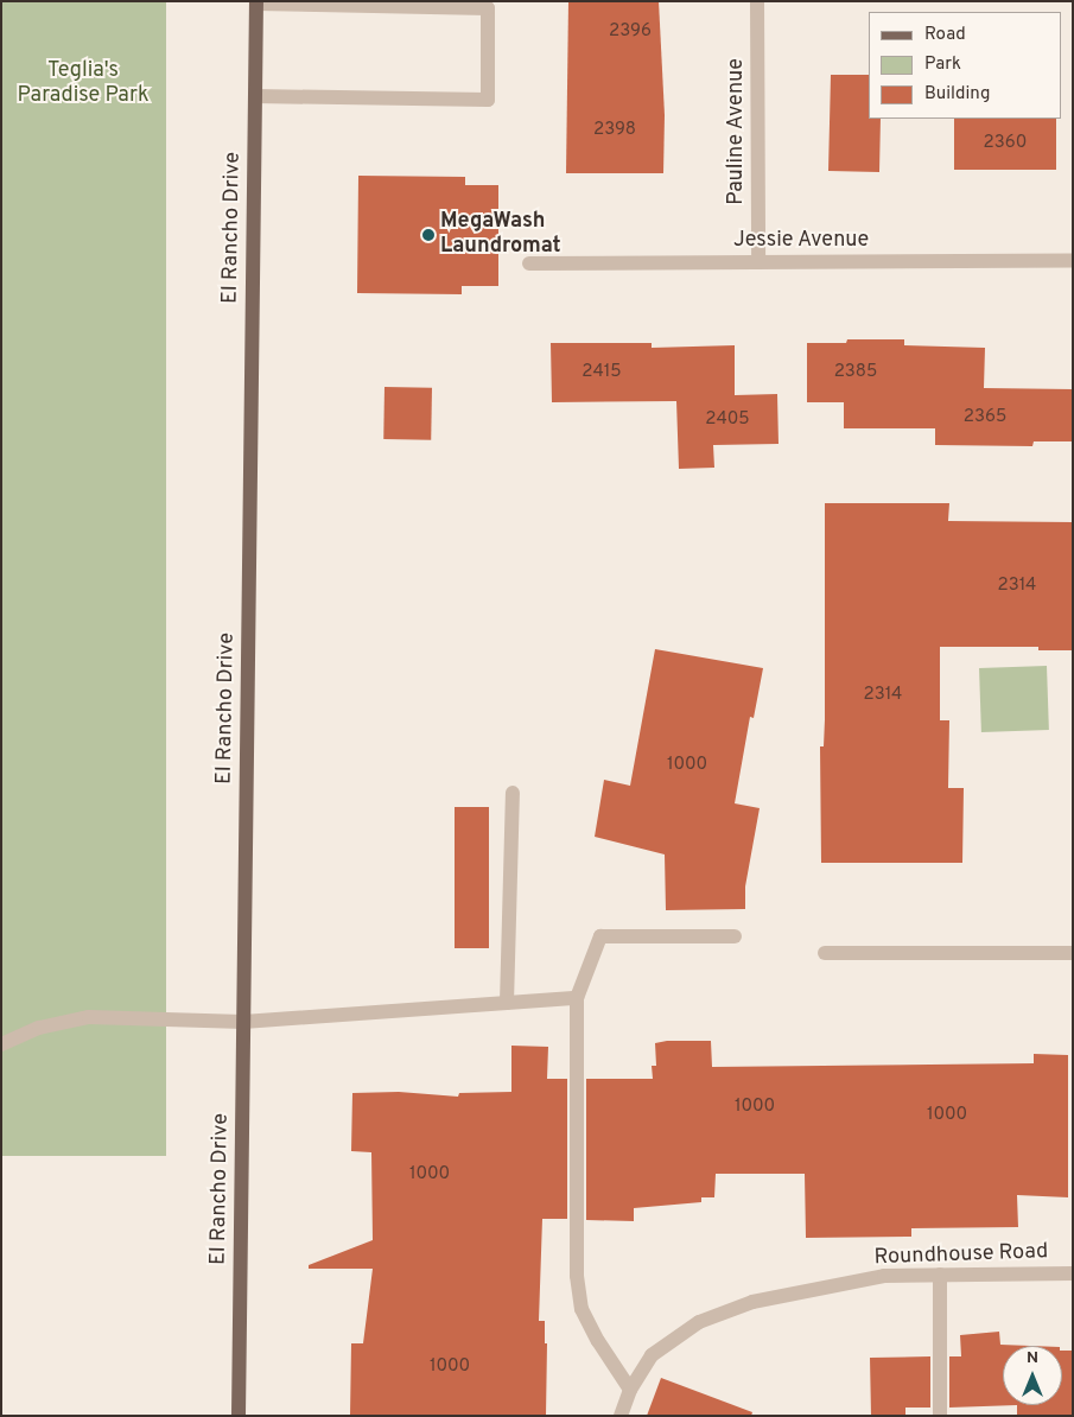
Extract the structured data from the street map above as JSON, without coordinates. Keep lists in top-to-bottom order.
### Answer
{
  "streets": {
    "main road": ["El Rancho Drive"],
    "street": ["Pauline Avenue", "Jessie Avenue", "Roundhouse Road"]
  },
  "crossings": [
    ["Pauline Avenue", "Jessie Avenue"]
  ],
  "parks": ["Teglia's Paradise Park"],
  "places": ["MegaWash Laundromat"],
  "house_numbers": [
    "2396",
    "2398",
    "2360",
    "2415",
    "2385",
    "2365",
    "2405",
    "2314",
    "2314",
    "1000",
    "1000",
    "1000",
    "1000",
    "1000"
  ],
  "legend": ["Road", "Park", "Building"],
  "north": "top"
}
